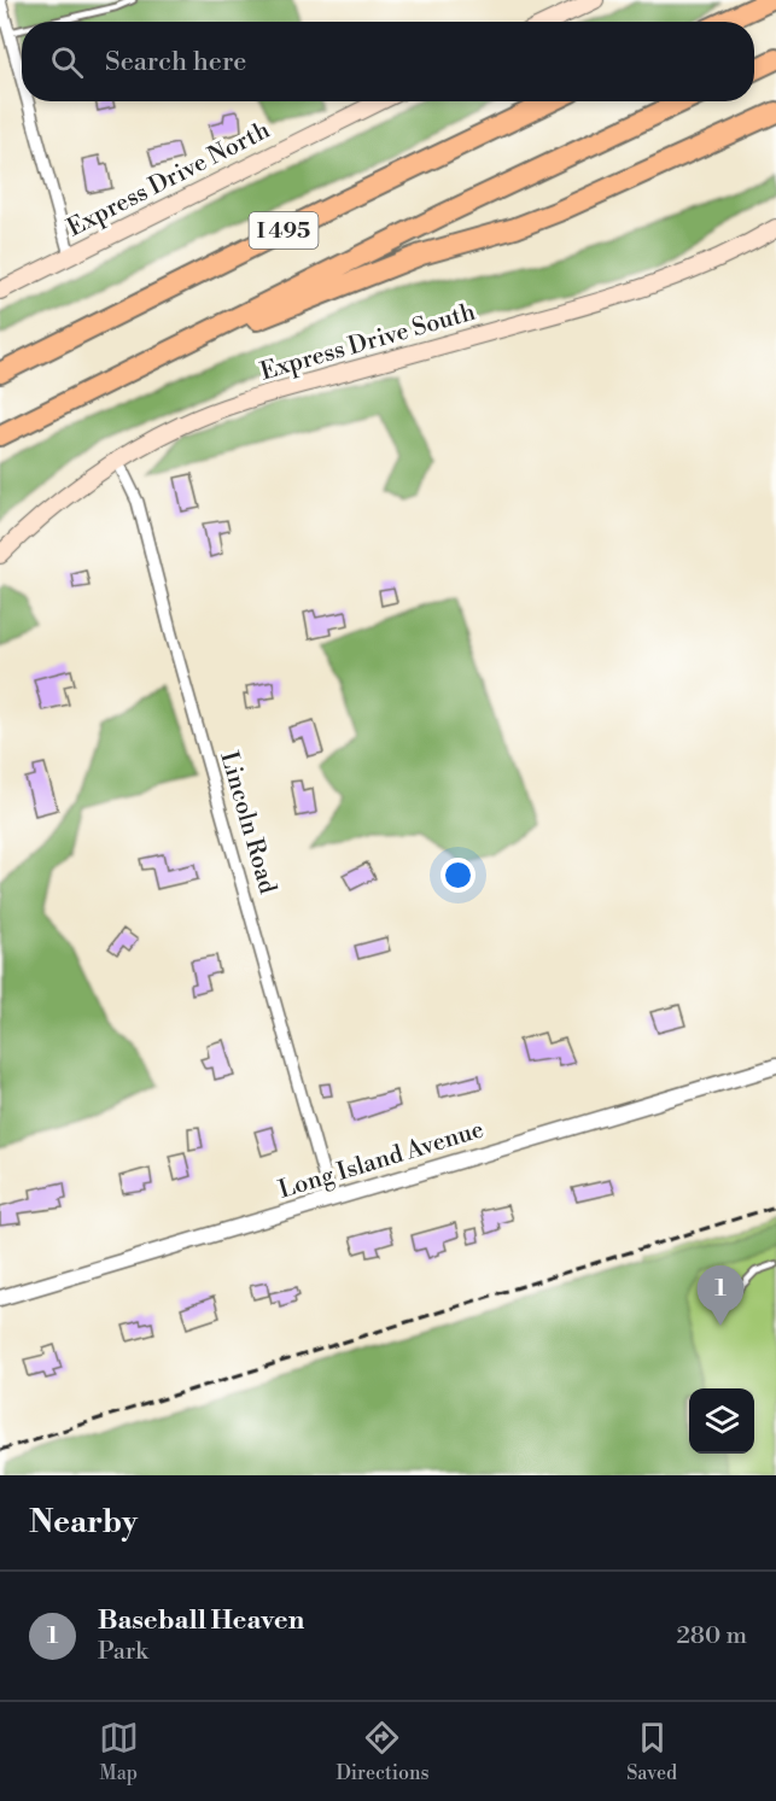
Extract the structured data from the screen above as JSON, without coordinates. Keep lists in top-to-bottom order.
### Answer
{
  "streets": {
    "highway": ["I 495"],
    "main road": ["Express Drive North", "Express Drive South"],
    "street": ["Lincoln Road", "Long Island Avenue"]
  },
  "crossings": [
    ["Express Drive South", "Lincoln Road"],
    ["Lincoln Road", "Long Island Avenue"]
  ],
  "page": {
    "search": "Search here",
    "pins": "1",
    "heading": "Nearby",
    "list": [
      {
        "mark": "1",
        "name": "Baseball Heaven",
        "note": "Park",
        "value": "280 m"
      }
    ],
    "nav": ["Map", "Directions", "Saved"]
  }
}
